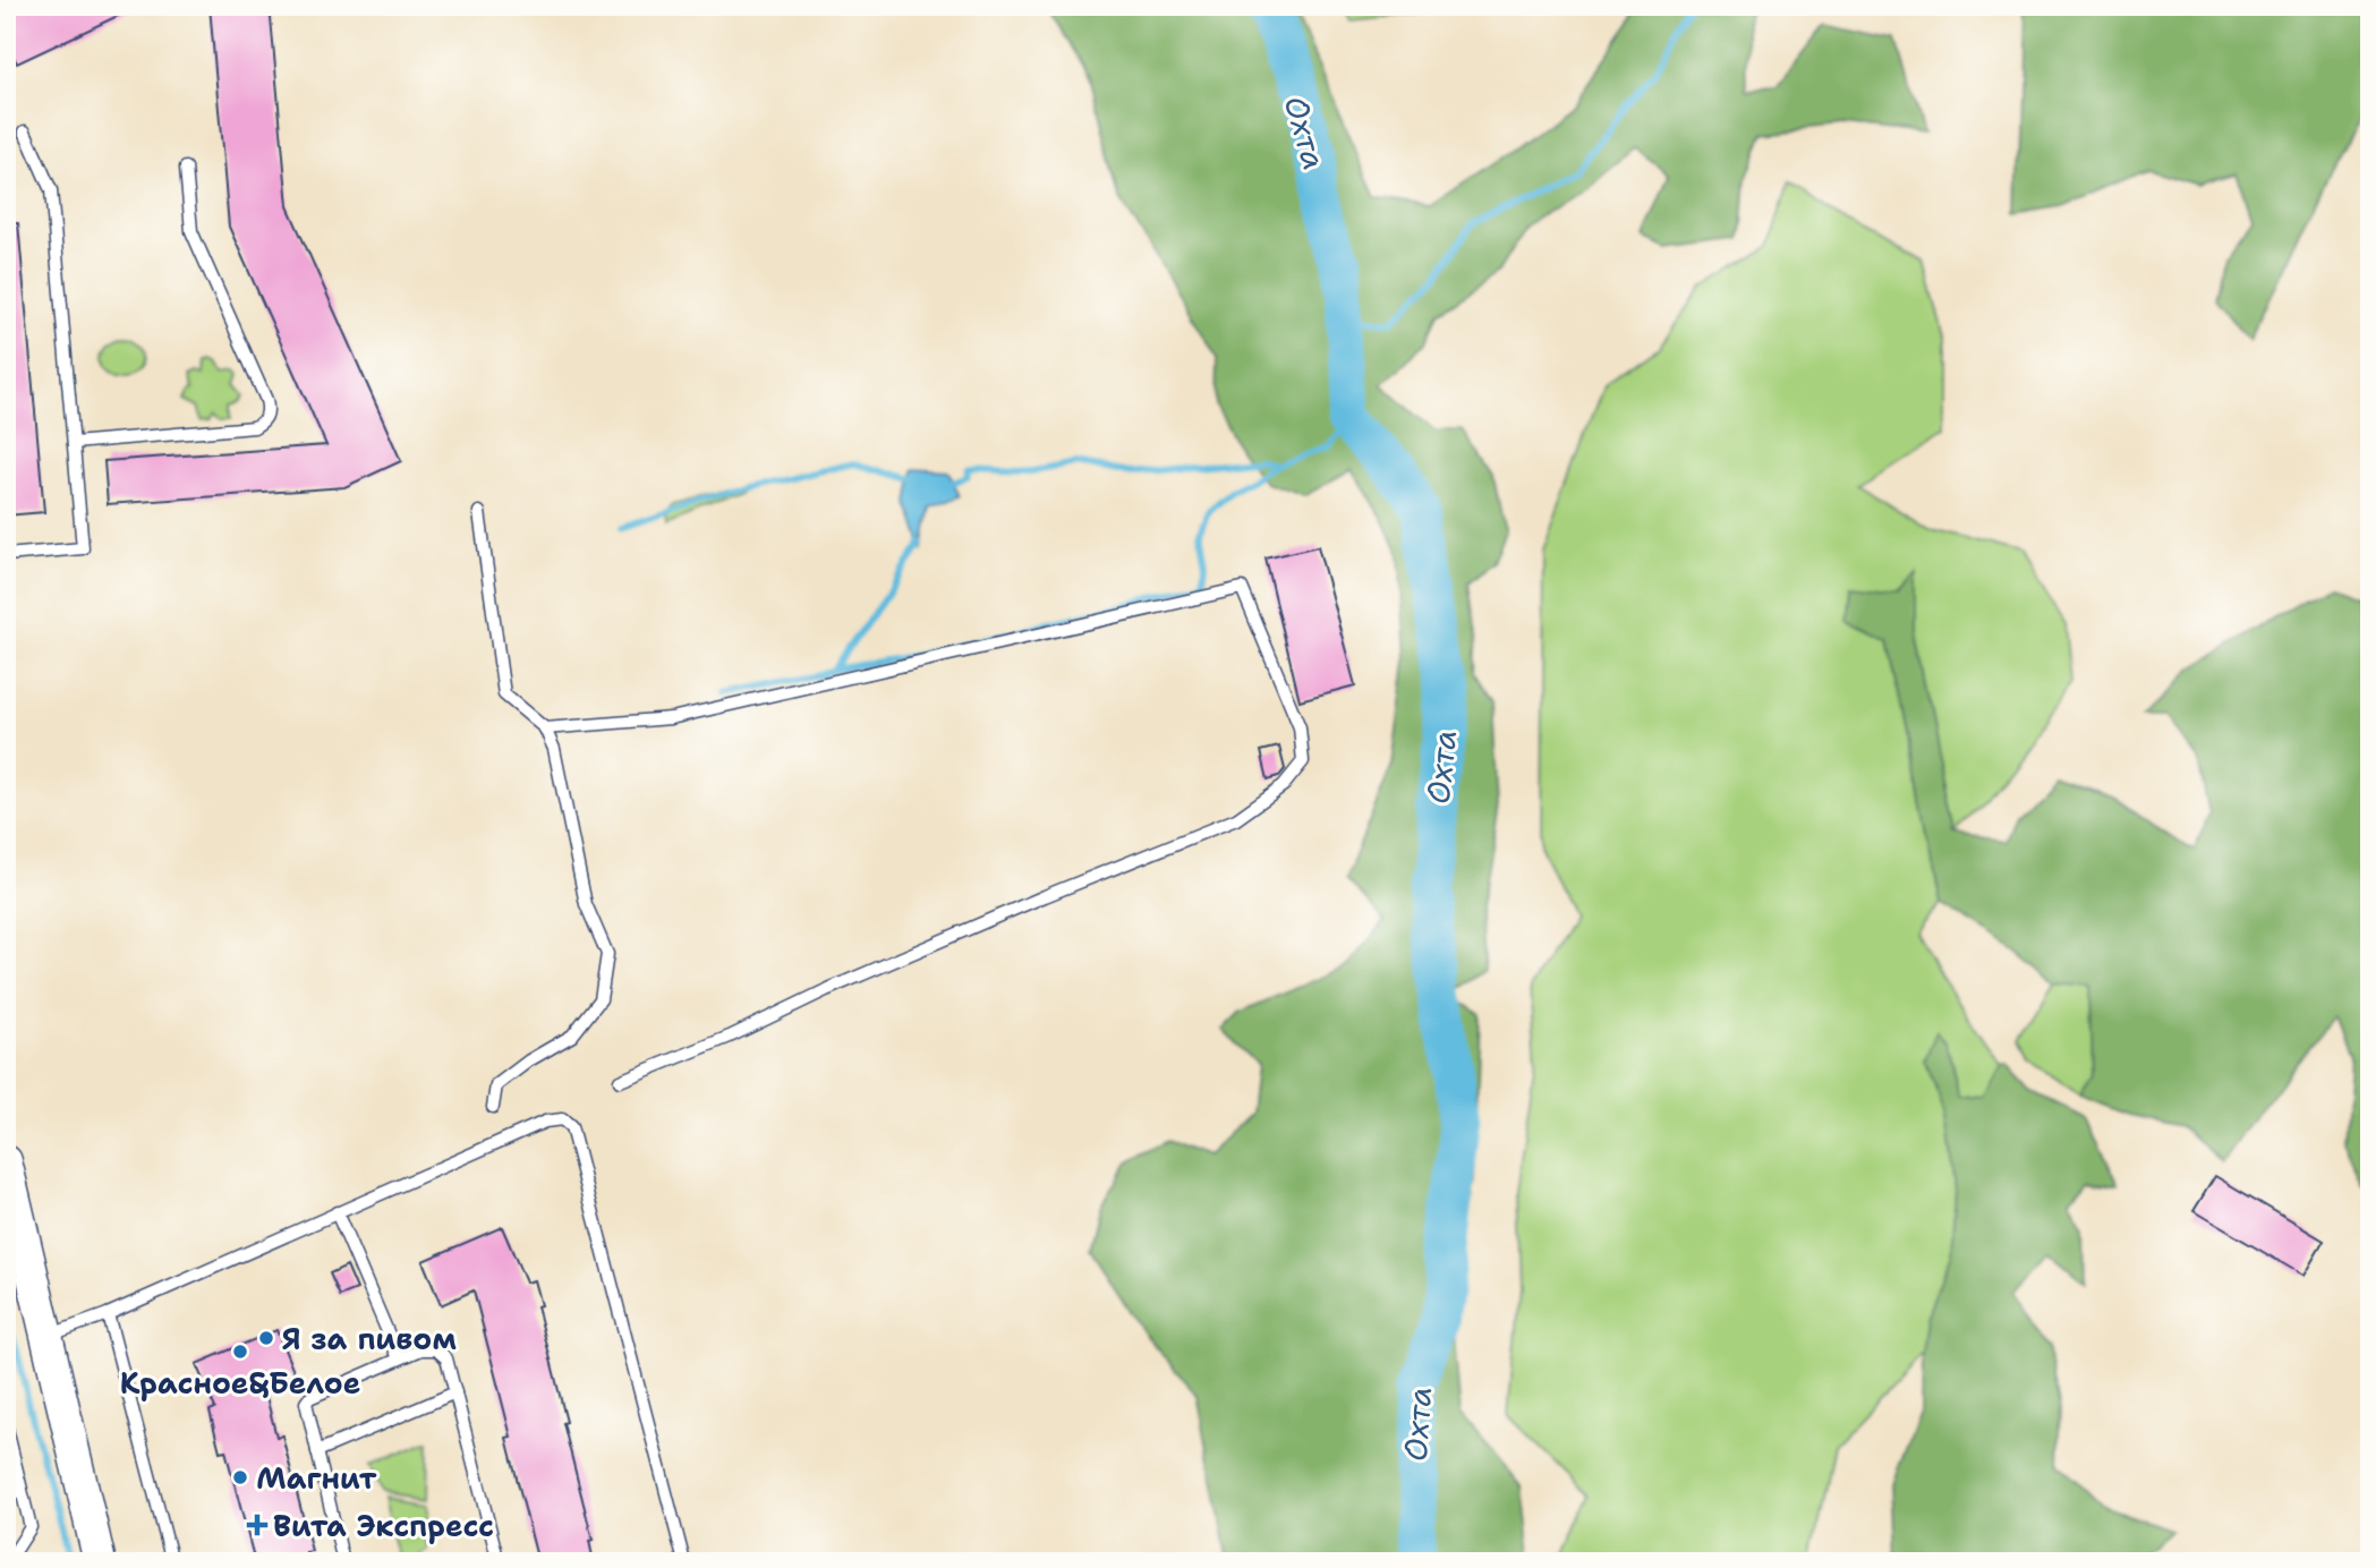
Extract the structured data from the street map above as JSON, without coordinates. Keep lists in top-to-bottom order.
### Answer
{
  "water": ["Охта"],
  "places": {
    "other": ["Я за пивом", "Красное&Белое", "Магнит"],
    "health": ["Вита Экспресс"]
  }
}
